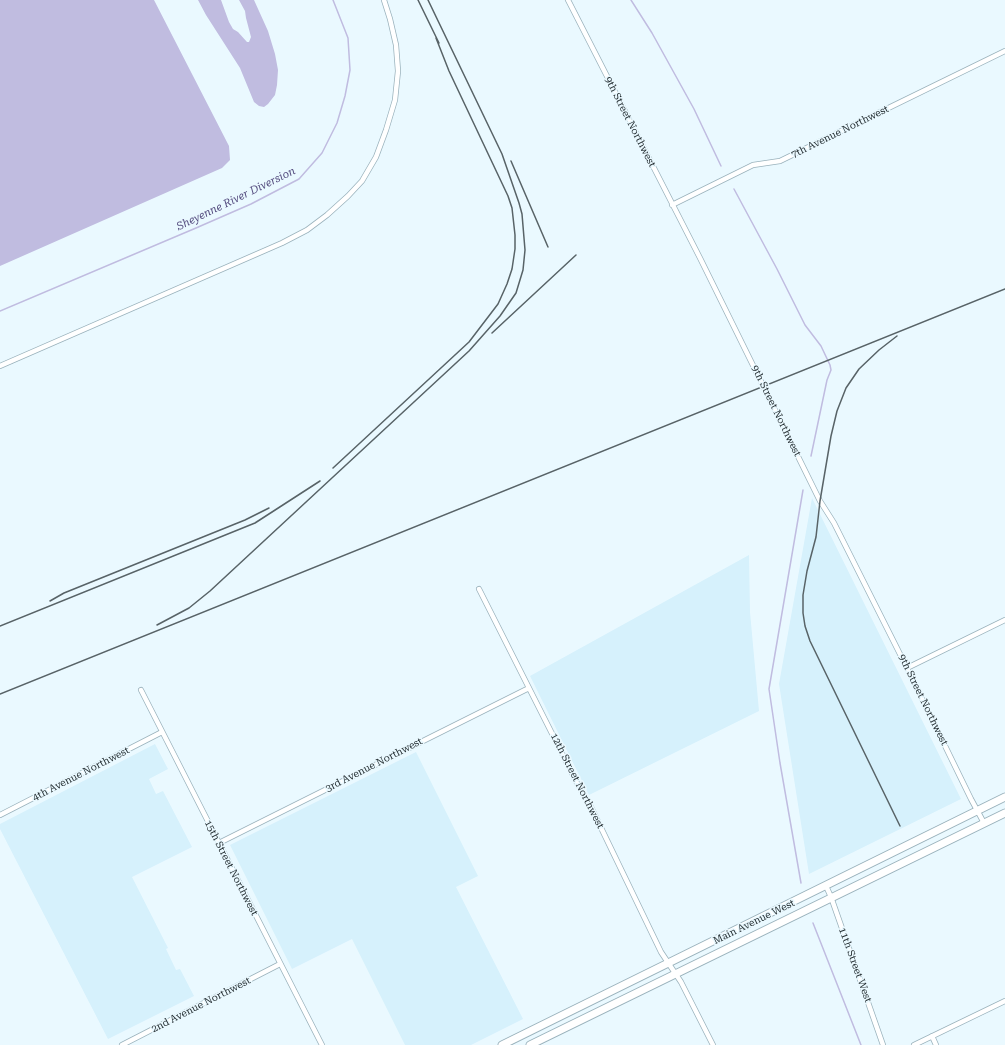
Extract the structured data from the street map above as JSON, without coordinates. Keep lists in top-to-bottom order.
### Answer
{
  "streets": {
    "main road": ["Main Avenue West"],
    "street": [
      "9th Street Northwest",
      "7th Avenue Northwest",
      "3rd Avenue Northwest",
      "4th Avenue Northwest",
      "12th Street Northwest",
      "15th Street Northwest",
      "11th Street West",
      "2nd Avenue Northwest"
    ]
  },
  "crossings": [
    ["9th Street Northwest", "7th Avenue Northwest"],
    ["9th Street Northwest", "Main Avenue West"],
    ["3rd Avenue Northwest", "12th Street Northwest"],
    ["3rd Avenue Northwest", "15th Street Northwest"],
    ["4th Avenue Northwest", "15th Street Northwest"],
    ["12th Street Northwest", "Main Avenue West"],
    ["15th Street Northwest", "2nd Avenue Northwest"],
    ["Main Avenue West", "11th Street West"]
  ],
  "water": ["Sheyenne River Diversion"]
}
